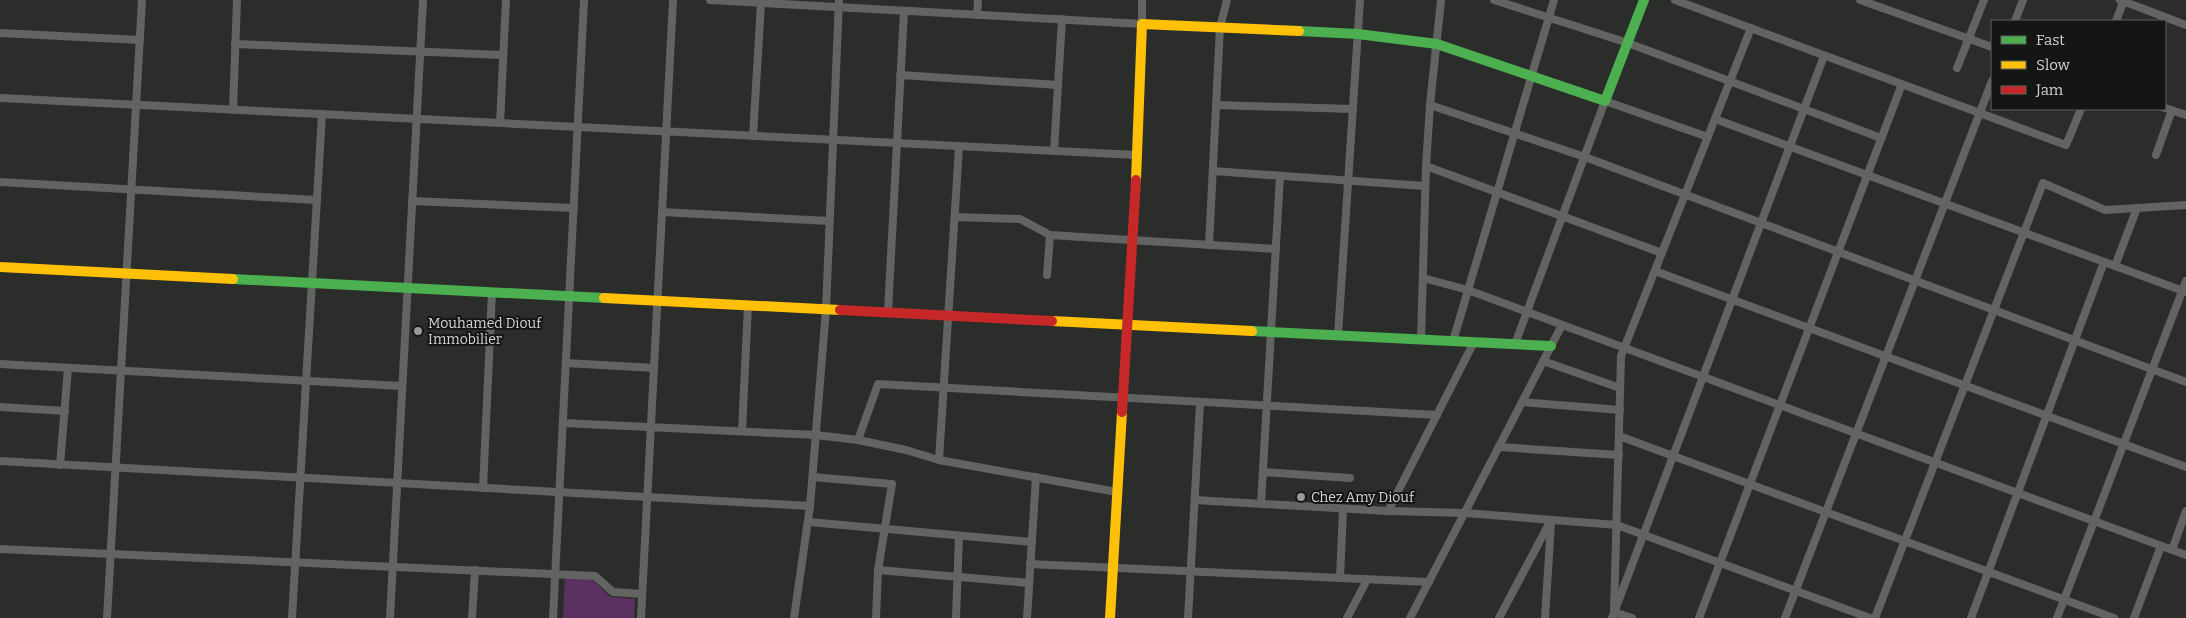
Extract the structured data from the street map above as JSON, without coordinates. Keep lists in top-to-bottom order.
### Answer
{
  "places": ["Mouhamed Diouf Immobilier", "Chez Amy Diouf"],
  "legend": ["Fast", "Slow", "Jam"]
}
